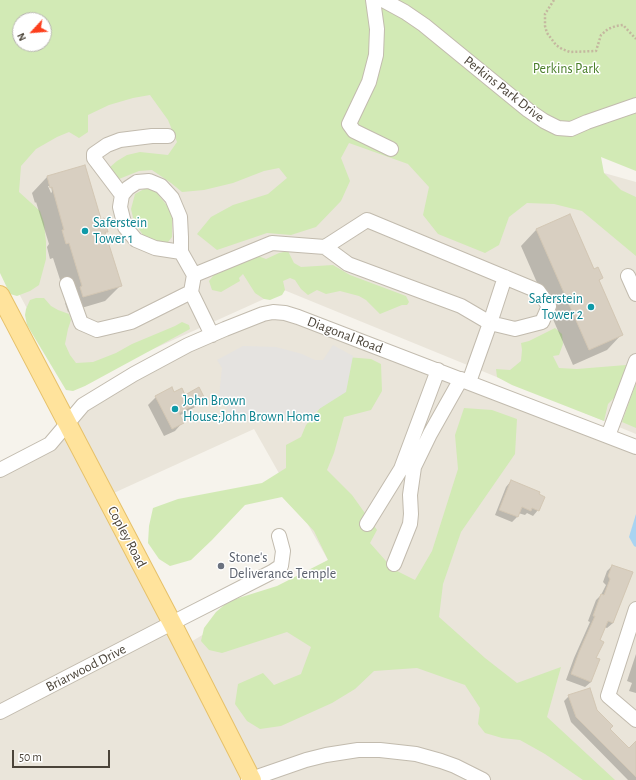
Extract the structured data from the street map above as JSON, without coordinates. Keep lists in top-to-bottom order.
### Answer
{
  "streets": {
    "main road": ["Copley Road"],
    "street": ["Perkins Park Drive", "Diagonal Road", "Briarwood Drive"]
  },
  "crossings": [
    ["Diagonal Road", "Copley Road"],
    ["Copley Road", "Briarwood Drive"]
  ],
  "parks": ["Perkins Park"],
  "places": [
    "Saferstein Tower 1",
    "Saferstein Tower 2",
    "John Brown House;John Brown Home",
    "Stone's Deliverance Temple"
  ],
  "scale_bar": "50 m",
  "north": "bottom left"
}
